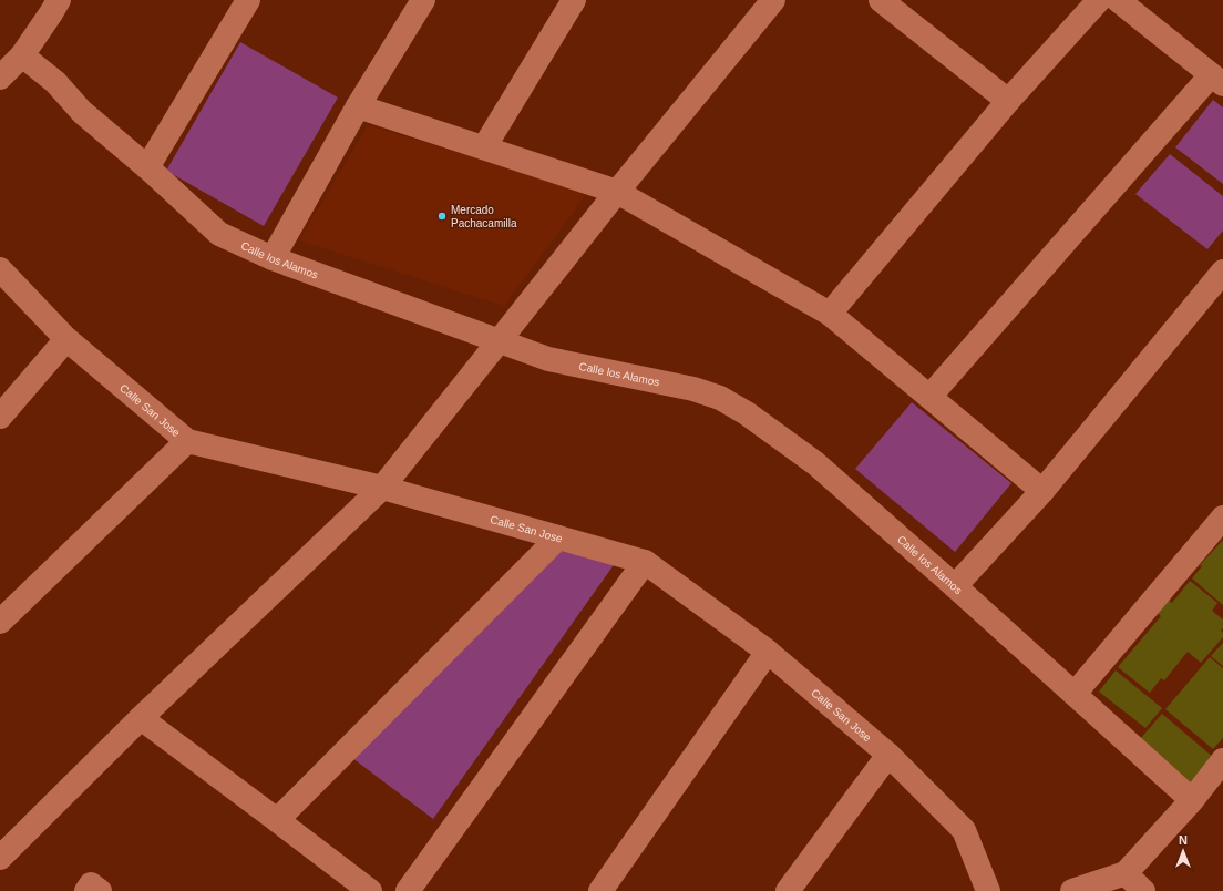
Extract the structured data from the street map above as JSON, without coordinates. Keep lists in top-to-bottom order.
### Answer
{
  "streets": {
    "street": ["Calle los Alamos", "Calle San Jose"]
  },
  "places": ["Mercado Pachacamilla"],
  "north": "top"
}
